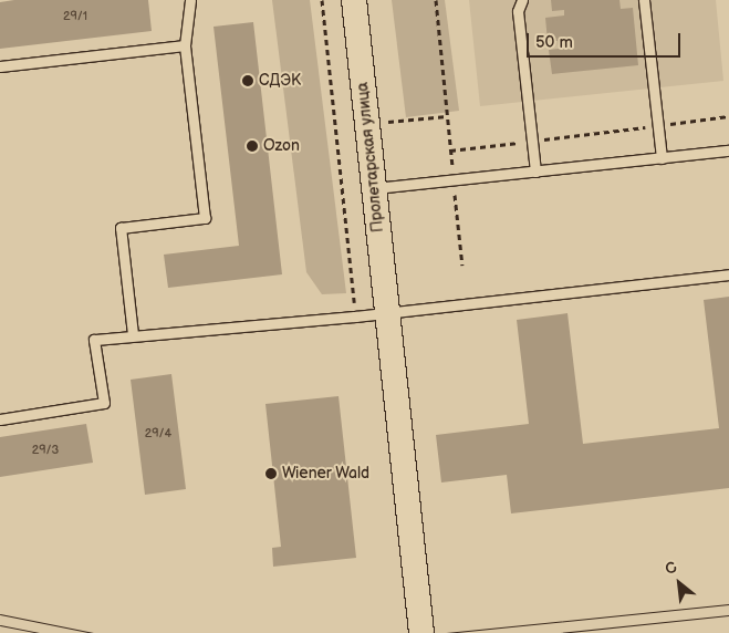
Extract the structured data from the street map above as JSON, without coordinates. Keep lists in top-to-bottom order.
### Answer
{
  "streets": {
    "street": ["Пролетарская улица"]
  },
  "places": ["СДЭК", "Ozon", "Wiener Wald"],
  "house_numbers": ["29/1", "29/4", "29/3"],
  "scale_bar": "50 m",
  "north": "top left"
}
